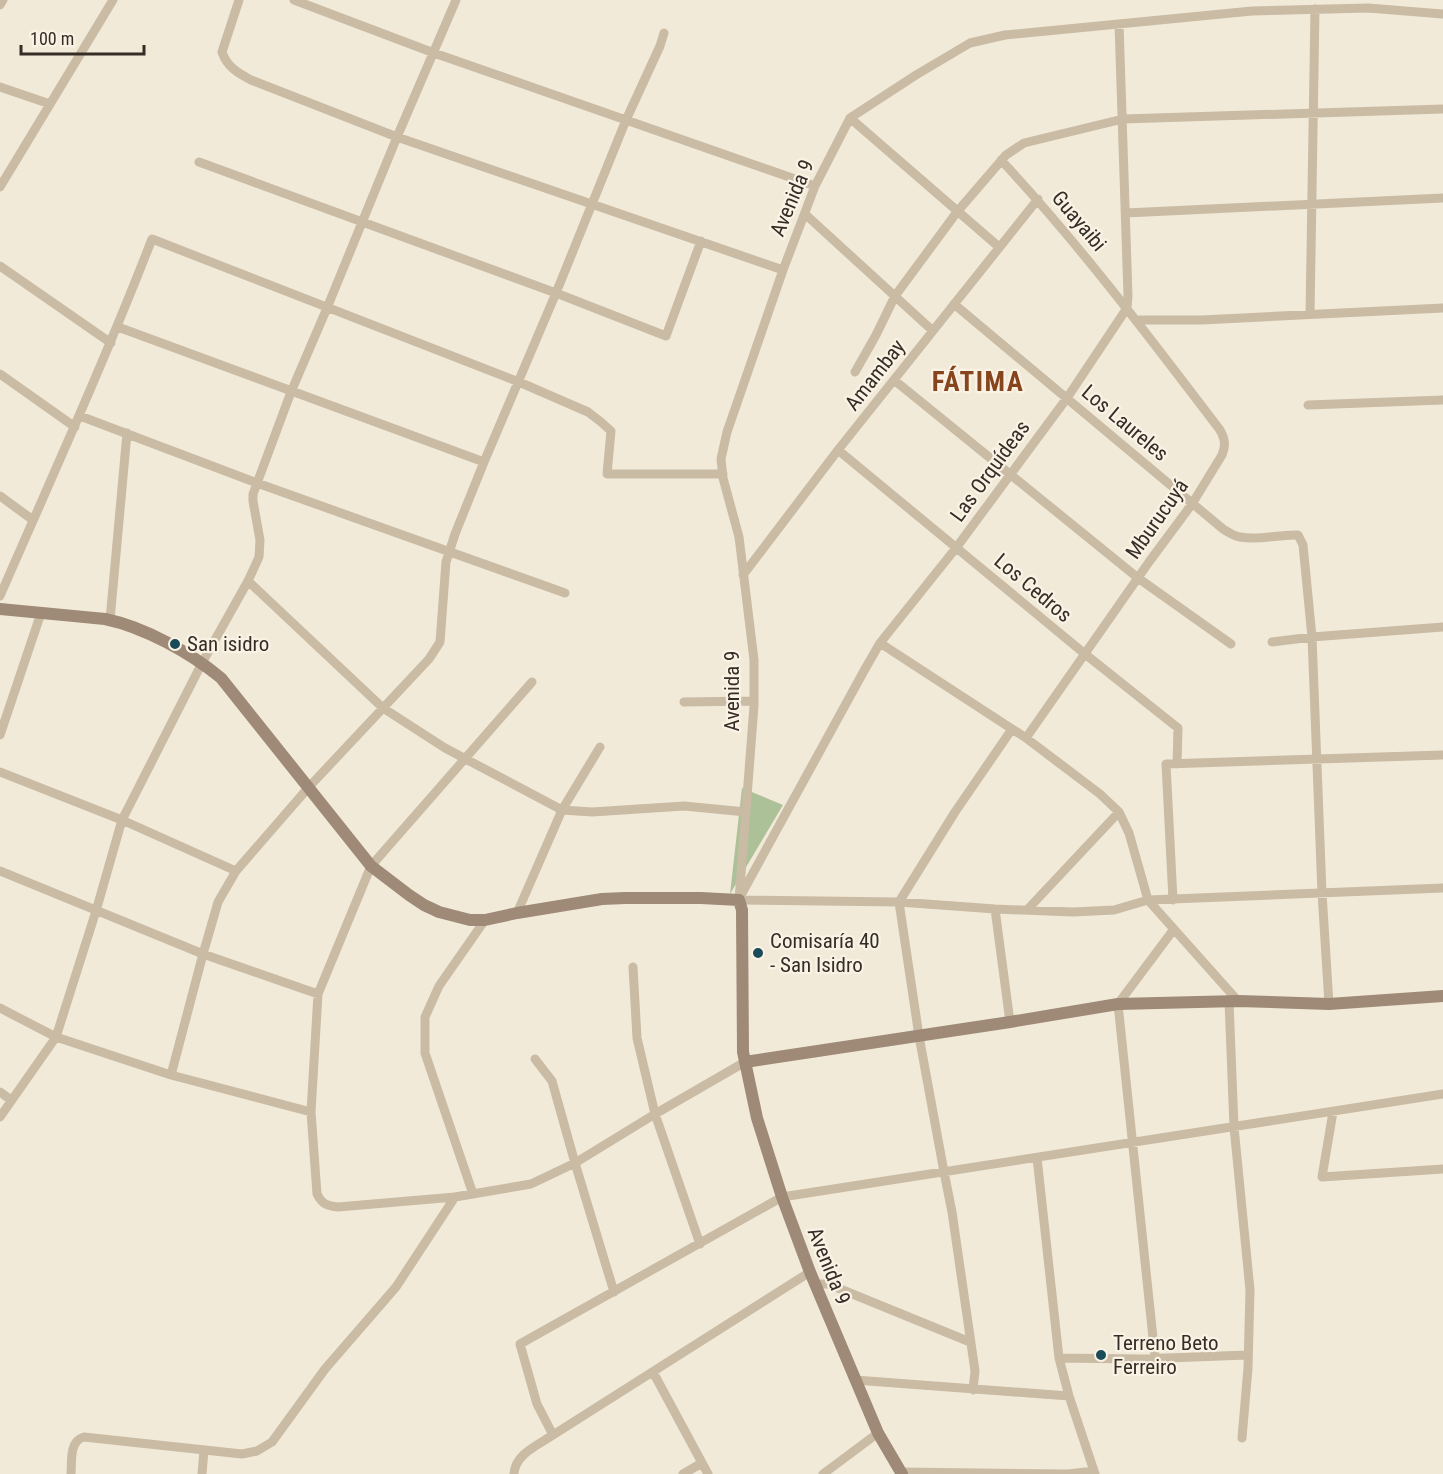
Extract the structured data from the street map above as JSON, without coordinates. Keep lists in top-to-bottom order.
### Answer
{
  "streets": {
    "main road": ["Avenida 9"],
    "street": [
      "Guayaibi",
      "Amambay",
      "Los Laureles",
      "Las Orquídeas",
      "Mburucuyá",
      "Los Cedros"
    ]
  },
  "crossings": [
    ["Avenida 9", "Amambay"],
    ["Avenida 9", "Las Orquídeas"],
    ["Guayaibi", "Amambay"],
    ["Guayaibi", "Las Orquídeas"],
    ["Guayaibi", "Mburucuyá"],
    ["Amambay", "Los Laureles"],
    ["Amambay", "Los Cedros"],
    ["Los Laureles", "Las Orquídeas"],
    ["Los Laureles", "Mburucuyá"],
    ["Las Orquídeas", "Los Cedros"],
    ["Mburucuyá", "Los Cedros"]
  ],
  "districts": ["FÁTIMA"],
  "places": ["San isidro", "Comisaría 40 - San Isidro", "Terreno Beto Ferreiro"],
  "scale_bar": "100 m"
}
